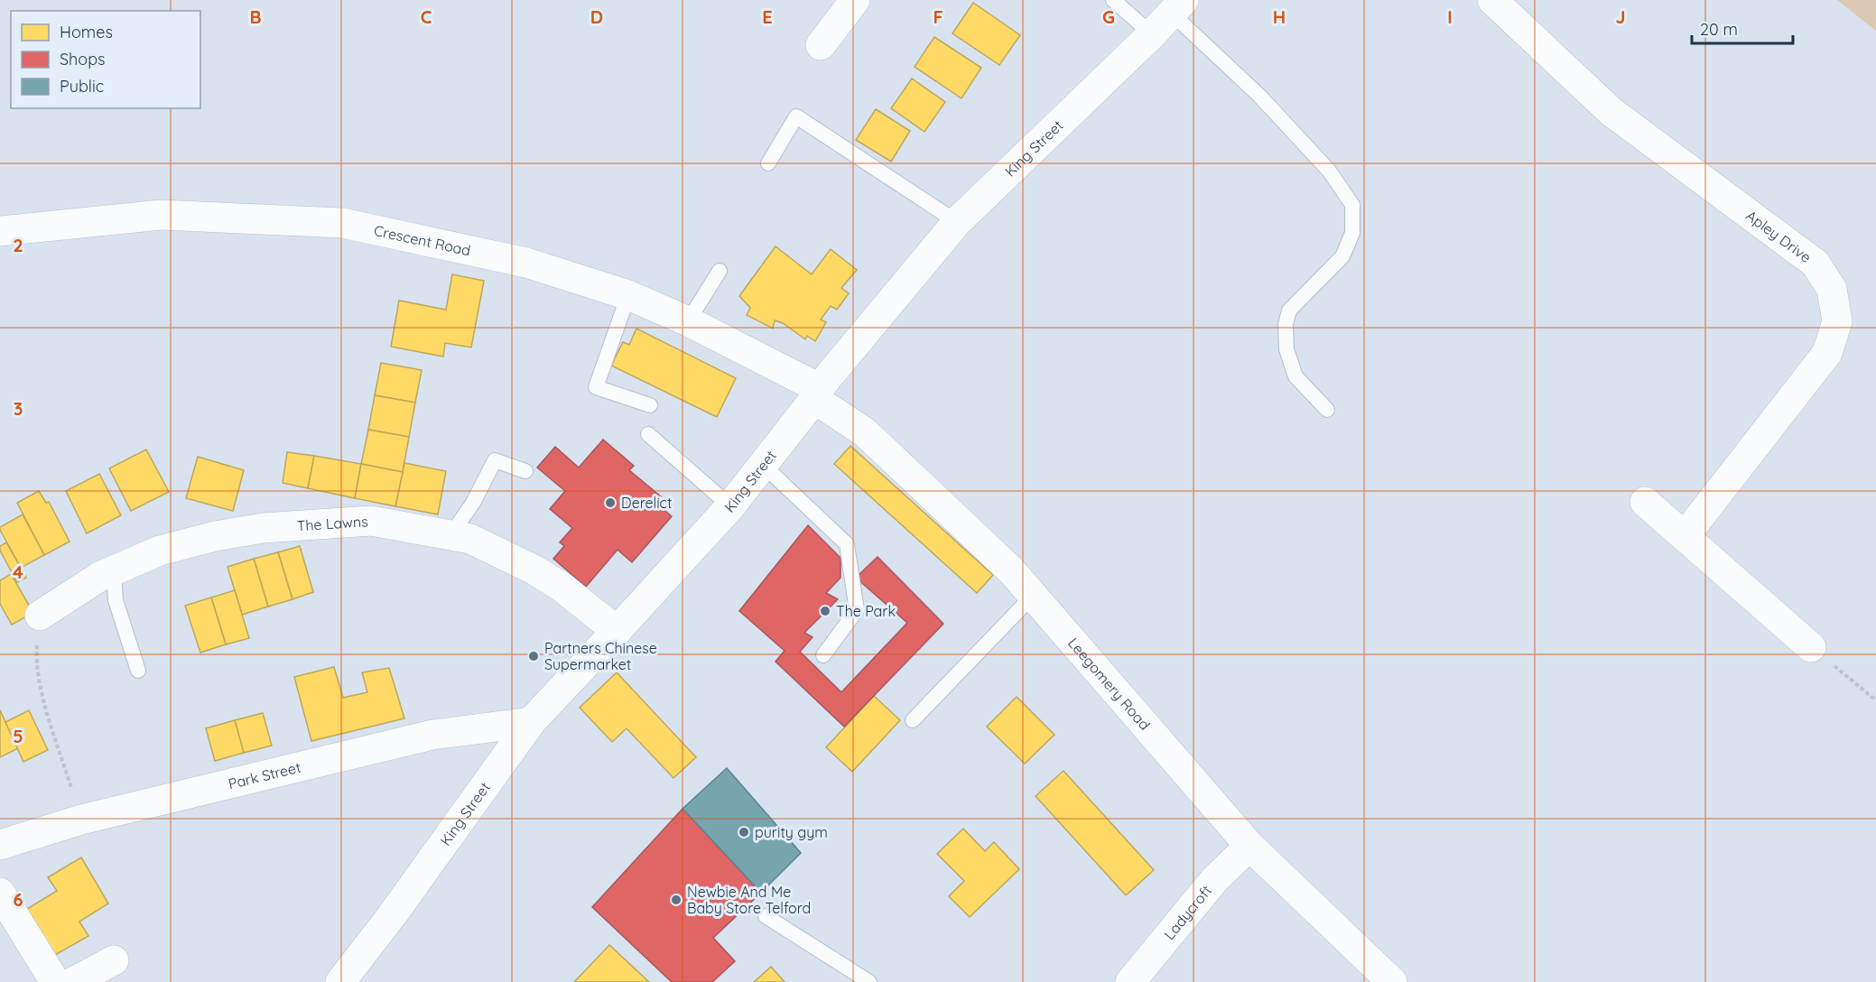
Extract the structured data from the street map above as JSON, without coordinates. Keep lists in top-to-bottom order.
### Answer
{
  "streets": {
    "street": [
      "King Street",
      "Apley Drive",
      "Crescent Road",
      "The Lawns",
      "Leegomery Road",
      "Park Street",
      "Ladycroft"
    ]
  },
  "crossings": [
    ["King Street", "Crescent Road"],
    ["King Street", "The Lawns"],
    ["King Street", "Leegomery Road"],
    ["King Street", "Park Street"],
    ["Crescent Road", "Leegomery Road"],
    ["Leegomery Road", "Ladycroft"]
  ],
  "places": [
    "Derelict",
    "The Park",
    "Partners Chinese Supermarket",
    "purity gym",
    "Newbie And Me Baby Store Telford"
  ],
  "legend": ["Homes", "Shops", "Public"],
  "scale_bar": "20 m",
  "grid": {
    "columns": [
      "B",
      "C",
      "D",
      "E",
      "F",
      "G",
      "H",
      "I",
      "J"
    ],
    "rows": [
      "2",
      "3",
      "4",
      "5",
      "6"
    ]
  }
}
